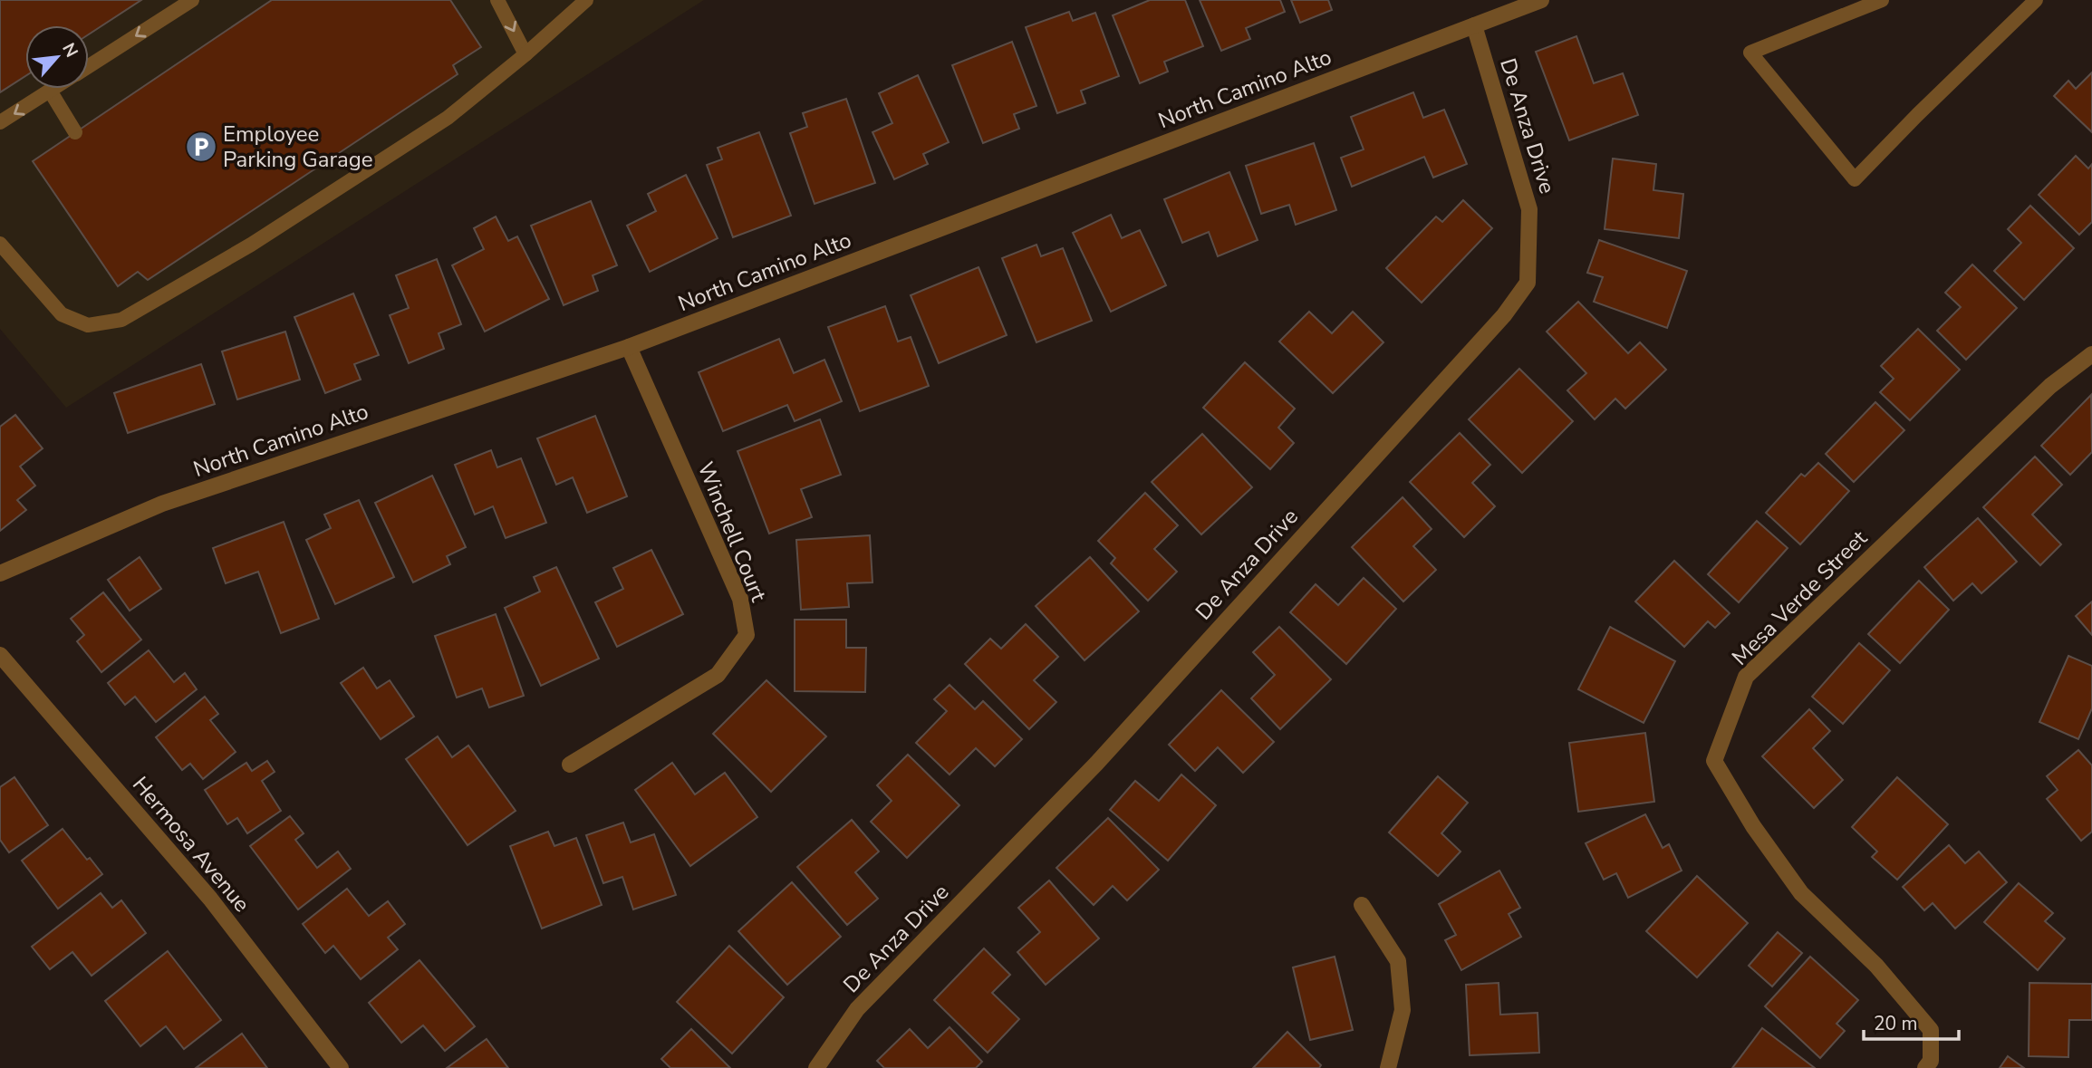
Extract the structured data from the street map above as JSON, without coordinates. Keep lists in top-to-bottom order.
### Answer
{
  "streets": {
    "street": [
      "North Camino Alto",
      "De Anza Drive",
      "Winchell Court",
      "Mesa Verde Street",
      "Hermosa Avenue"
    ]
  },
  "crossings": [
    ["North Camino Alto", "De Anza Drive"],
    ["North Camino Alto", "Winchell Court"]
  ],
  "places": {
    "parking": ["Employee Parking Garage"]
  },
  "scale_bar": "20 m",
  "north": "top right"
}
